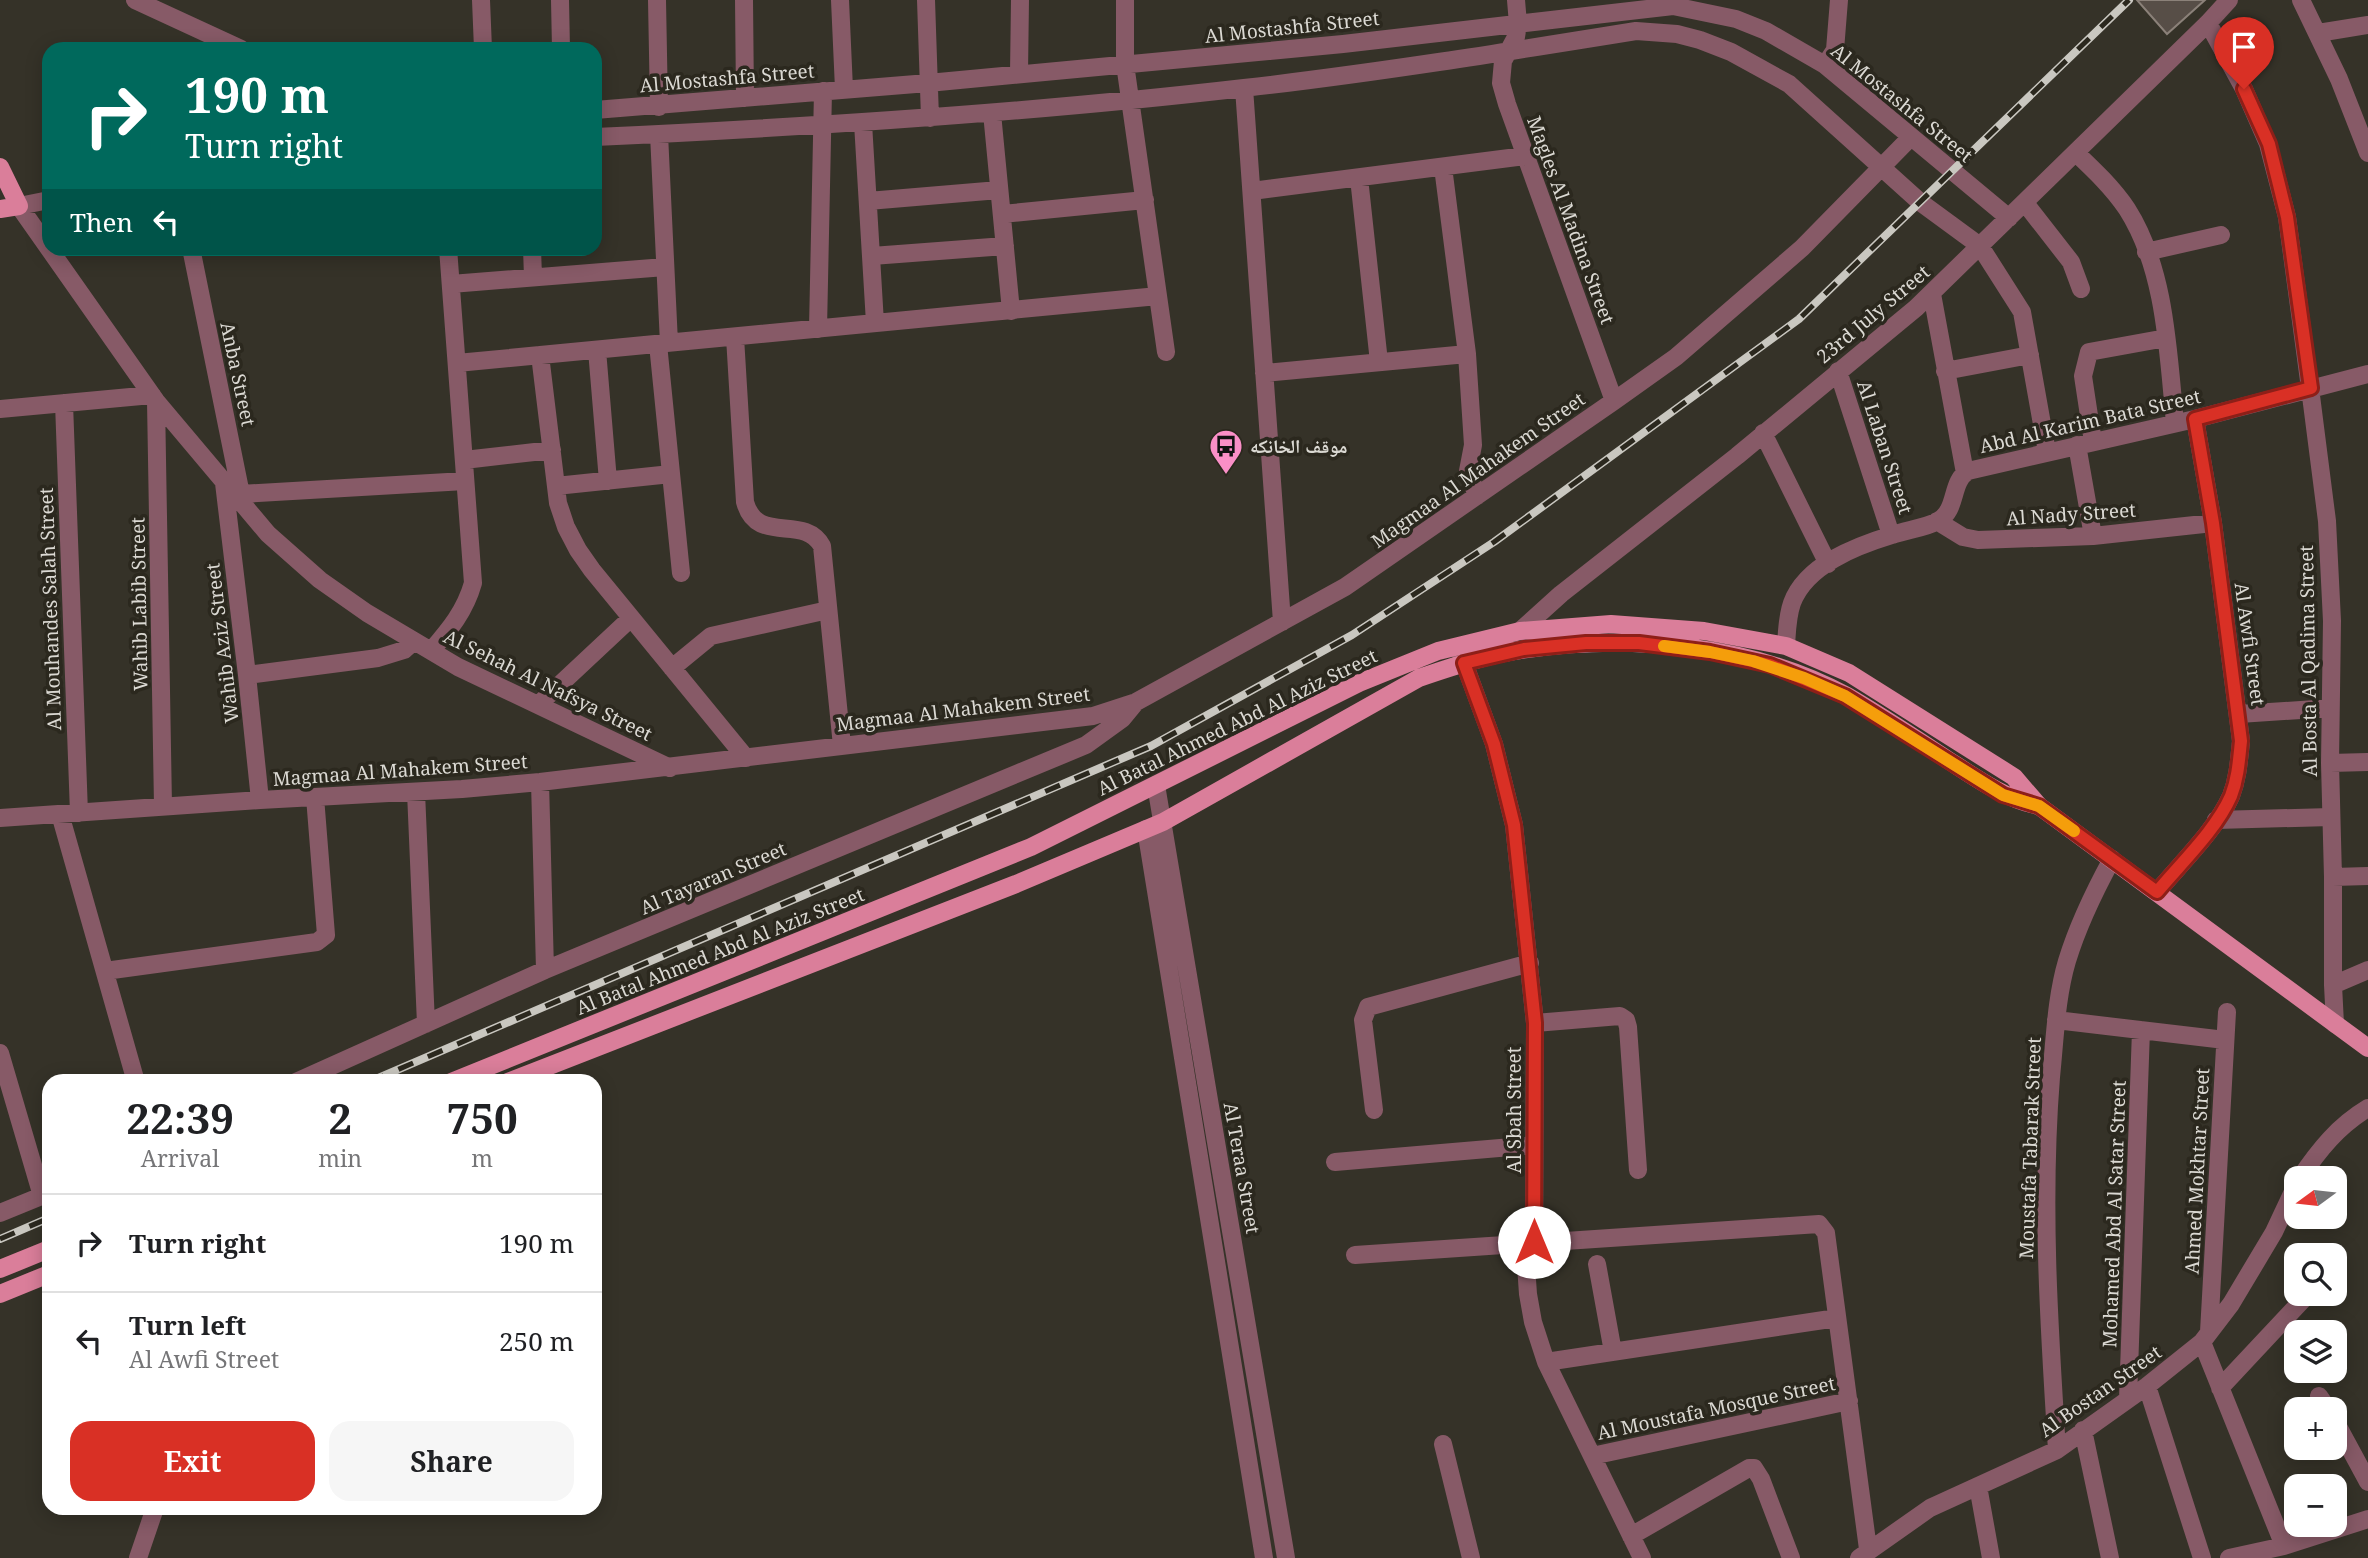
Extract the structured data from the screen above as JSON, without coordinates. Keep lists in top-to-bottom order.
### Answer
{
  "streets": {
    "main road": ["Al Sehah Al Nafsya Street", "Al Batal Ahmed Abd Al Aziz Street"],
    "street": [
      "Al Mostashfa Street",
      "Magles Al Madina Street",
      "23rd July Street",
      "Anba Street",
      "Abd Al Karim Bata Street",
      "Al Laban Street",
      "Magmaa Al Mahakem Street",
      "Al Nady Street",
      "Wahib Labib Street",
      "Al Mouhandes Salah Street",
      "Wahib Aziz Street",
      "Al Awfi Street",
      "Al Bosta Al Qadima Street",
      "Al Tayaran Street",
      "Al Sbah Street",
      "Moustafa Tabarak Street",
      "Al Teraa Street",
      "Ahmed Mokhtar Street",
      "Mohamed Abd Al Satar Street",
      "Al Bostan Street",
      "Al Moustafa Mosque Street"
    ]
  },
  "crossings": [
    ["Al Mostashfa Street", "Magles Al Madina Street"],
    ["Al Mostashfa Street", "23rd July Street"],
    ["Al Mostashfa Street", "Magmaa Al Mahakem Street"],
    ["Magles Al Madina Street", "Magmaa Al Mahakem Street"],
    ["23rd July Street", "Al Laban Street"],
    ["23rd July Street", "Al Bosta Al Qadima Street"],
    ["23rd July Street", "Al Batal Ahmed Abd Al Aziz Street"],
    ["Anba Street", "Al Sehah Al Nafsya Street"],
    ["Abd Al Karim Bata Street", "Al Nady Street"],
    ["Abd Al Karim Bata Street", "Al Awfi Street"],
    ["Abd Al Karim Bata Street", "Al Bosta Al Qadima Street"],
    ["Magmaa Al Mahakem Street", "Wahib Labib Street"],
    ["Magmaa Al Mahakem Street", "Al Mouhandes Salah Street"],
    ["Magmaa Al Mahakem Street", "Wahib Aziz Street"],
    ["Magmaa Al Mahakem Street", "Al Sehah Al Nafsya Street"],
    ["Magmaa Al Mahakem Street", "Al Tayaran Street"],
    ["Al Nady Street", "Al Awfi Street"],
    ["Wahib Labib Street", "Al Sehah Al Nafsya Street"],
    ["Wahib Aziz Street", "Al Sehah Al Nafsya Street"],
    ["Al Awfi Street", "Al Batal Ahmed Abd Al Aziz Street"],
    ["Al Bosta Al Qadima Street", "Al Batal Ahmed Abd Al Aziz Street"],
    ["Al Batal Ahmed Abd Al Aziz Street", "Al Sbah Street"],
    ["Al Batal Ahmed Abd Al Aziz Street", "Moustafa Tabarak Street"],
    ["Al Batal Ahmed Abd Al Aziz Street", "Al Teraa Street"],
    ["Al Sbah Street", "Al Moustafa Mosque Street"],
    ["Moustafa Tabarak Street", "Al Bostan Street"],
    ["Ahmed Mokhtar Street", "Al Bostan Street"],
    ["Mohamed Abd Al Satar Street", "Al Bostan Street"]
  ],
  "places": {
    "bus stop": ["موقف الخانكه"]
  },
  "north": "left",
  "page": {
    "turn": ["190 m", "Turn right"],
    "then": "Then",
    "eta": [
      "22:39",
      "Arrival",
      "2",
      "min",
      "750",
      "m"
    ],
    "map_buttons": ["+", "−"],
    "list": [
      {
        "name": "Turn right",
        "value": "190 m"
      },
      {
        "name": "Turn left",
        "note": "Al Awfi Street",
        "value": "250 m"
      }
    ],
    "buttons": ["Exit", "Share"]
  }
}
